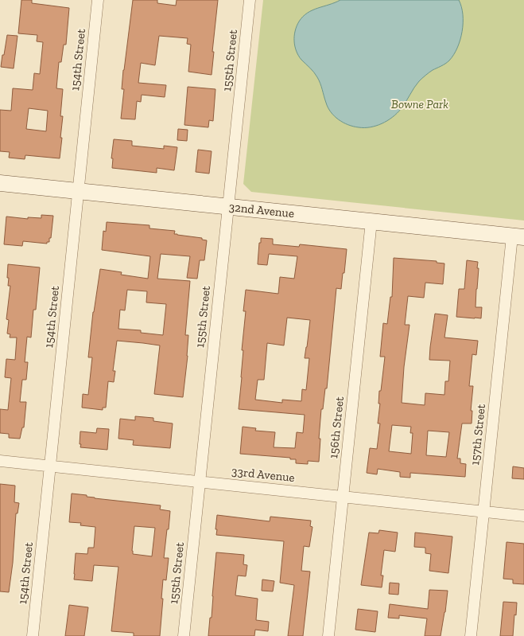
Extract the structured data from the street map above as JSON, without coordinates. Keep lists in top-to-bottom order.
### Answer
{
  "streets": {
    "street": [
      "154th Street",
      "155th Street",
      "32nd Avenue",
      "156th Street",
      "157th Street",
      "33rd Avenue"
    ]
  },
  "crossings": [
    ["154th Street", "32nd Avenue"],
    ["154th Street", "33rd Avenue"],
    ["155th Street", "32nd Avenue"],
    ["155th Street", "33rd Avenue"],
    ["32nd Avenue", "156th Street"],
    ["32nd Avenue", "157th Street"],
    ["156th Street", "33rd Avenue"],
    ["157th Street", "33rd Avenue"]
  ],
  "parks": ["Bowne Park"]
}
